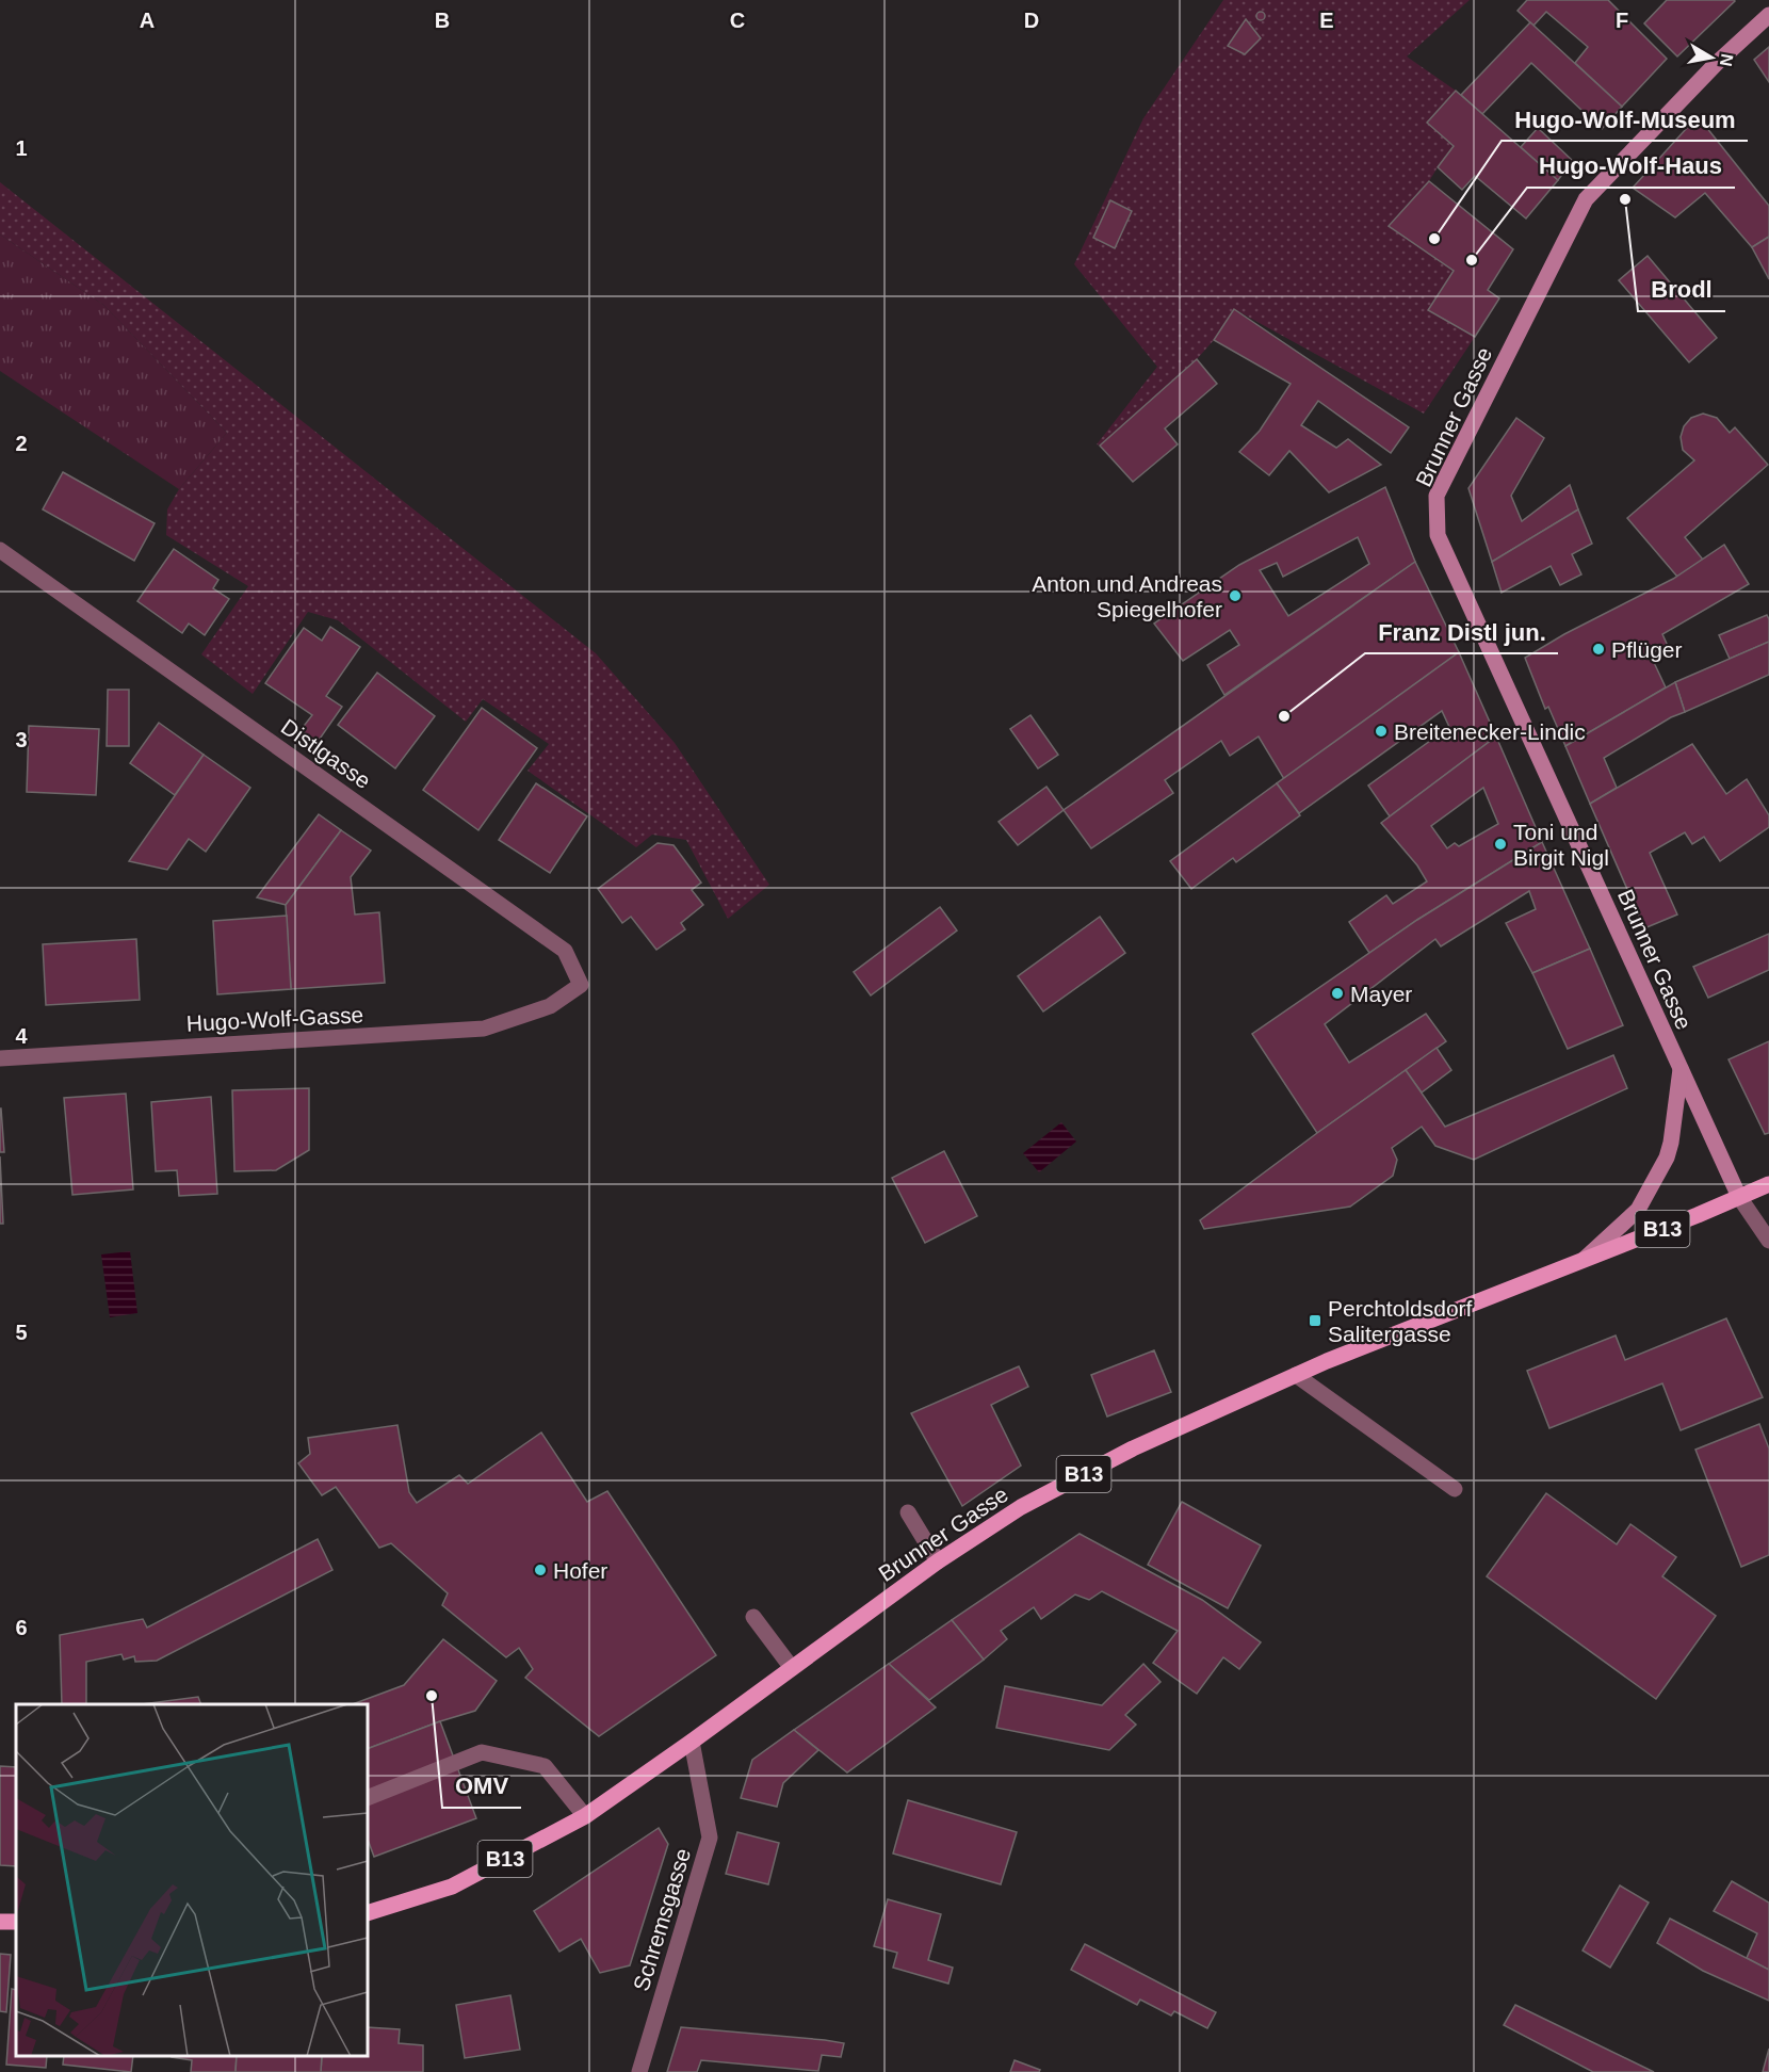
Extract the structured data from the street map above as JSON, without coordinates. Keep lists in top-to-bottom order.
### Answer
{
  "streets": {
    "main road": ["Brunner Gasse", "B13"],
    "street": ["Distlgasse", "Hugo-Wolf-Gasse", "Schremsgasse"]
  },
  "crossings": [
    ["Brunner Gasse", "B13"],
    ["Brunner Gasse", "Schremsgasse"],
    ["Distlgasse", "Hugo-Wolf-Gasse"]
  ],
  "places": {
    "other": [
      "Brodl",
      "Hugo-Wolf-Museum",
      "Hugo-Wolf-Haus",
      "Anton und Andreas Spiegelhofer",
      "Pflüger",
      "Franz Distl jun.",
      "Breitenecker-Lindic",
      "Toni und Birgit Nigl",
      "Mayer",
      "Hofer",
      "OMV"
    ],
    "transit": ["Perchtoldsdorf Salitergasse"]
  },
  "north": "right",
  "grid": {
    "columns": [
      "A",
      "B",
      "C",
      "D",
      "E",
      "F"
    ],
    "rows": [
      "1",
      "2",
      "3",
      "4",
      "5",
      "6"
    ]
  }
}
